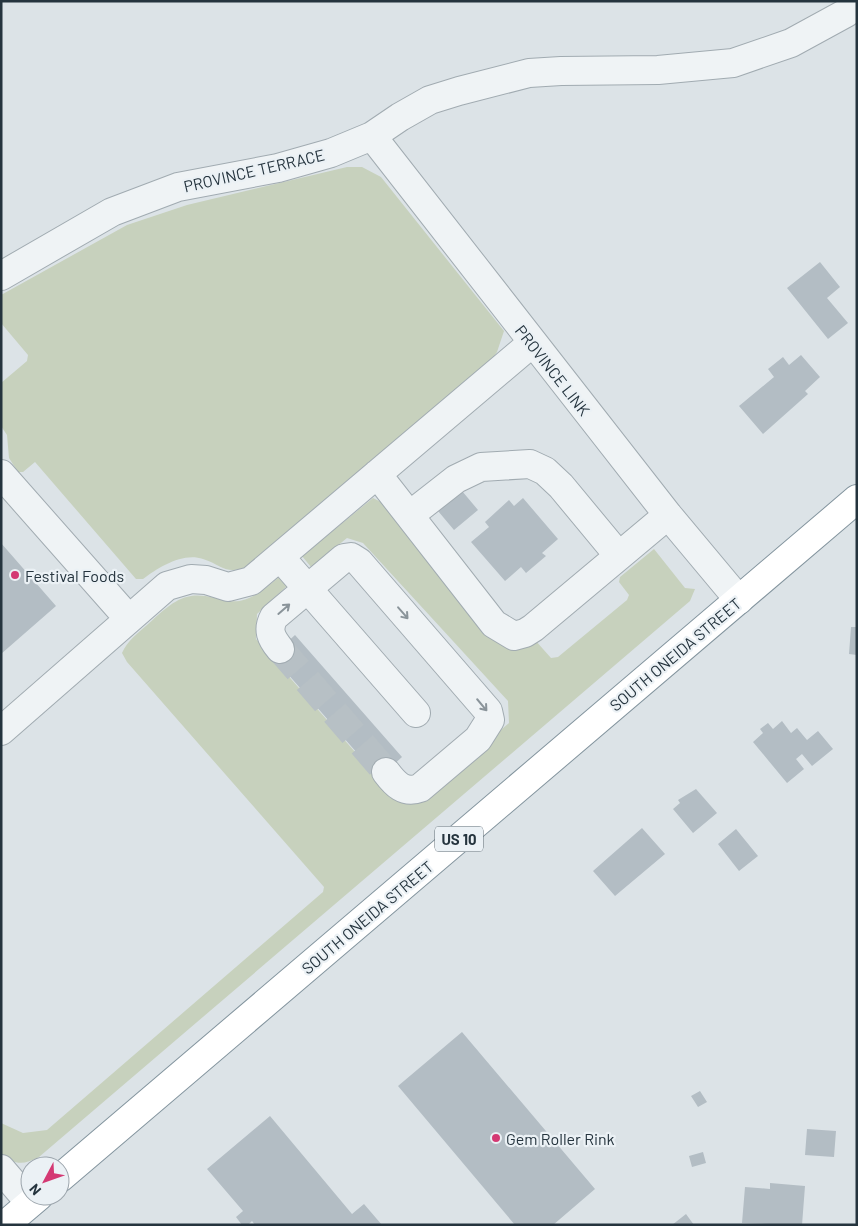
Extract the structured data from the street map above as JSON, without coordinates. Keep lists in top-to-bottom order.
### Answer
{
  "streets": {
    "highway": ["SOUTH ONEIDA STREET", "US 10"],
    "street": ["PROVINCE TERRACE", "PROVINCE LINK"]
  },
  "crossings": [
    ["PROVINCE TERRACE", "PROVINCE LINK"],
    ["PROVINCE LINK", "SOUTH ONEIDA STREET"]
  ],
  "places": ["Festival Foods", "Gem Roller Rink"],
  "north": "bottom left"
}
